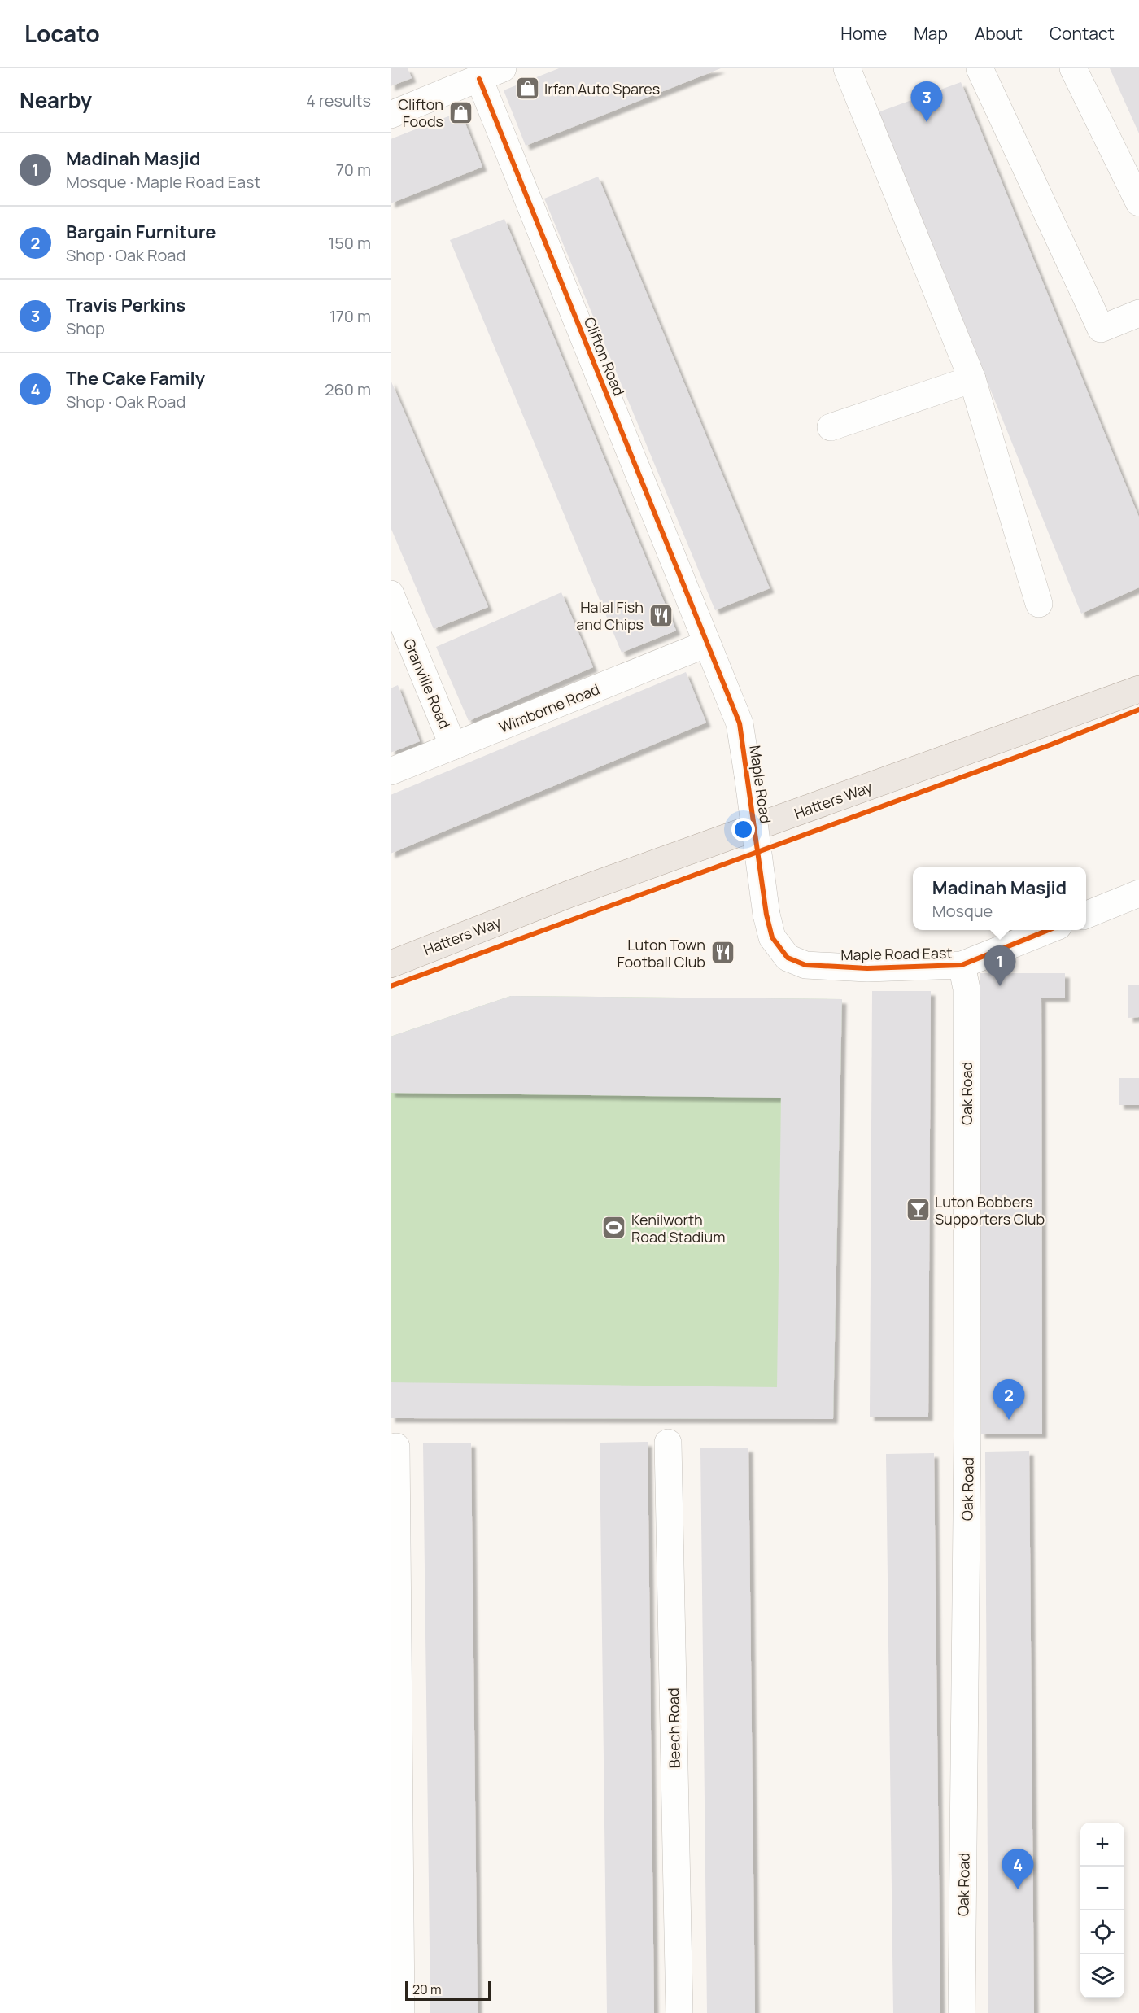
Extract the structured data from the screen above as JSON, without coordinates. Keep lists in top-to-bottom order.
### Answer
{
  "streets": {
    "main road": ["Hatters Way"],
    "street": [
      "Clifton Road",
      "Granville Road",
      "Wimborne Road",
      "Maple Road",
      "Maple Road East",
      "Oak Road",
      "Beech Road"
    ]
  },
  "crossings": [
    ["Clifton Road", "Wimborne Road"],
    ["Clifton Road", "Maple Road"],
    ["Granville Road", "Wimborne Road"],
    ["Wimborne Road", "Maple Road"],
    ["Maple Road", "Maple Road East"],
    ["Maple Road East", "Oak Road"]
  ],
  "places": {
    "shop": ["Irfan Auto Spares", "Clifton Foods"],
    "restaurant": ["Halal Fish and Chips", "Luton Town Football Club"],
    "bar": ["Luton Bobbers Supporters Club"],
    "sports": ["Kenilworth Road Stadium"]
  },
  "scale_bar": "20 m",
  "page": {
    "header": "Locato",
    "nav": [
      "Home",
      "Map",
      "About",
      "Contact"
    ],
    "heading": ["Nearby", "4 results"],
    "pins": [
      "3",
      "1",
      "2",
      "4"
    ],
    "list": [
      {
        "mark": "1",
        "name": "Madinah Masjid",
        "note": "Mosque · Maple Road East",
        "value": "70 m"
      },
      {
        "mark": "2",
        "name": "Bargain Furniture",
        "note": "Shop · Oak Road",
        "value": "150 m"
      },
      {
        "mark": "3",
        "name": "Travis Perkins",
        "note": "Shop",
        "value": "170 m"
      },
      {
        "mark": "4",
        "name": "The Cake Family",
        "note": "Shop · Oak Road",
        "value": "260 m"
      }
    ],
    "popup": ["Madinah Masjid", "Mosque"],
    "map_buttons": ["+", "−"],
    "scale": "20 m"
  }
}
